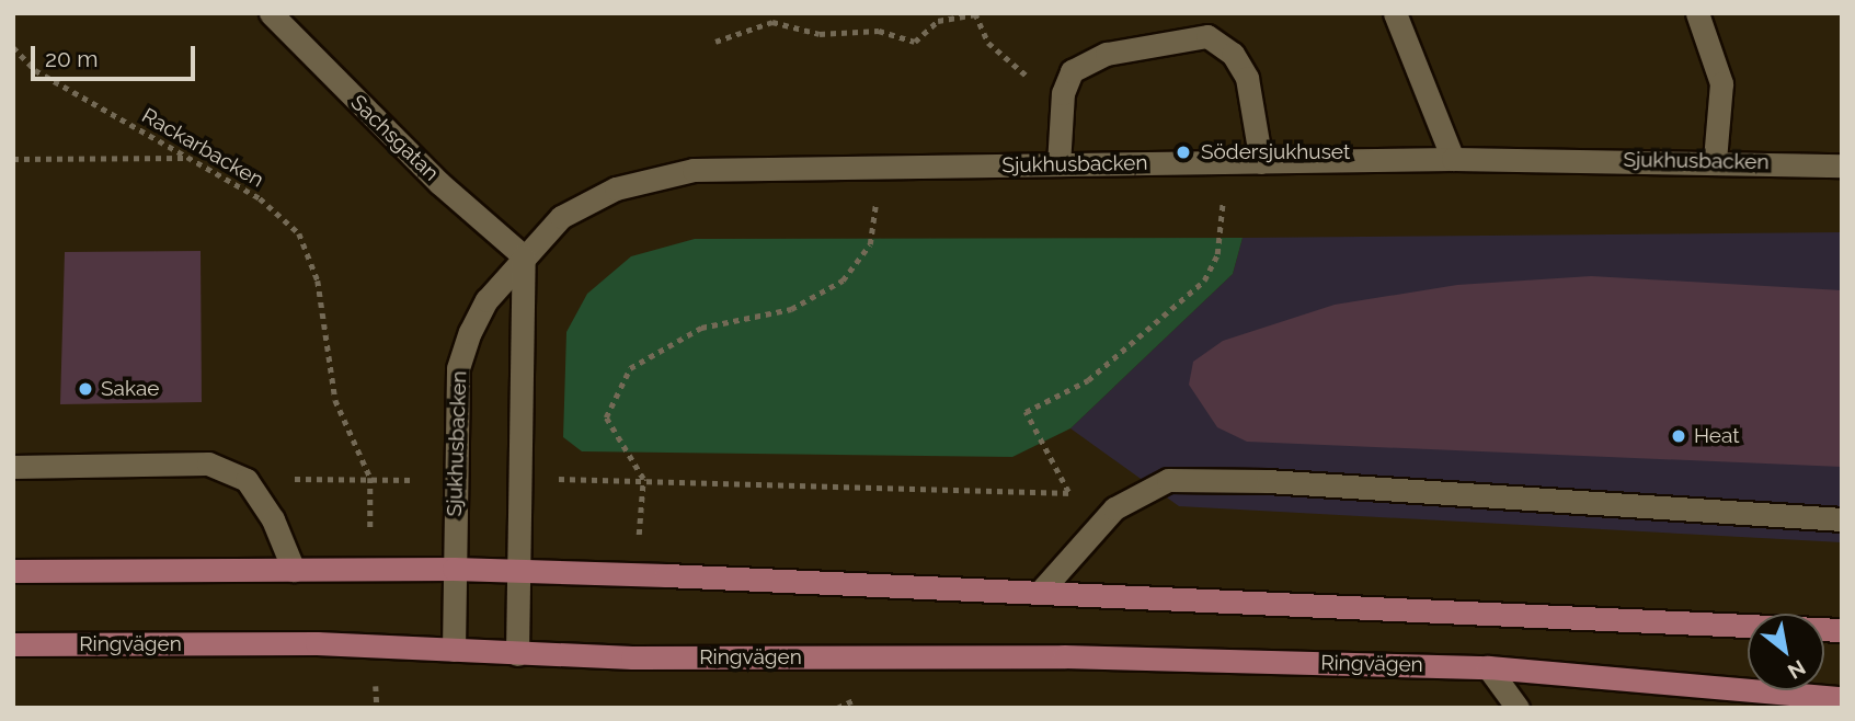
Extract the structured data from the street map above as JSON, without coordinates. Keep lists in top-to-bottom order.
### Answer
{
  "streets": {
    "main road": ["Ringvägen"],
    "street": ["Sachsgatan", "Sjukhusbacken"],
    "path": ["Rackarbacken"]
  },
  "crossings": [
    ["Sachsgatan", "Sjukhusbacken"],
    ["Sjukhusbacken", "Ringvägen"]
  ],
  "places": ["Södersjukhuset", "Sakae", "Heat"],
  "scale_bar": "20 m",
  "north": "bottom right"
}
